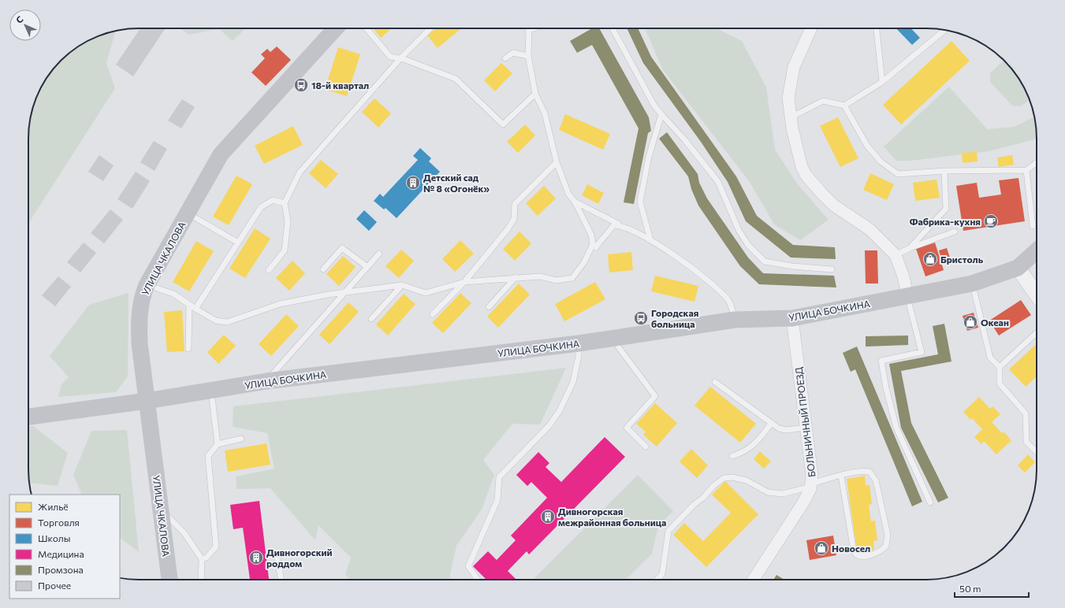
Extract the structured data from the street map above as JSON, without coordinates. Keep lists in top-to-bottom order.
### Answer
{
  "streets": {
    "main road": ["УЛИЦА ЧКАЛОВА", "УЛИЦА БОЧКИНА"],
    "street": ["БОЛЬНИЧНЫЙ ПРОЕЗД"]
  },
  "crossings": [
    ["УЛИЦА ЧКАЛОВА", "УЛИЦА БОЧКИНА"],
    ["УЛИЦА БОЧКИНА", "БОЛЬНИЧНЫЙ ПРОЕЗД"]
  ],
  "places": {
    "bus stop": ["18-й квартал", "Городская больница"],
    "building": ["Детский сад № 8 «Огонёк»", "Дивногорская межрайонная больница", "Дивногорский роддом"],
    "cafe": ["Фабрика-кухня"],
    "shop": ["Бристоль", "Океан", "Новосел"]
  },
  "legend": [
    "Жильё",
    "Торговля",
    "Школы",
    "Медицина",
    "Промзона",
    "Прочее"
  ],
  "scale_bar": "50 m",
  "north": "top left"
}
